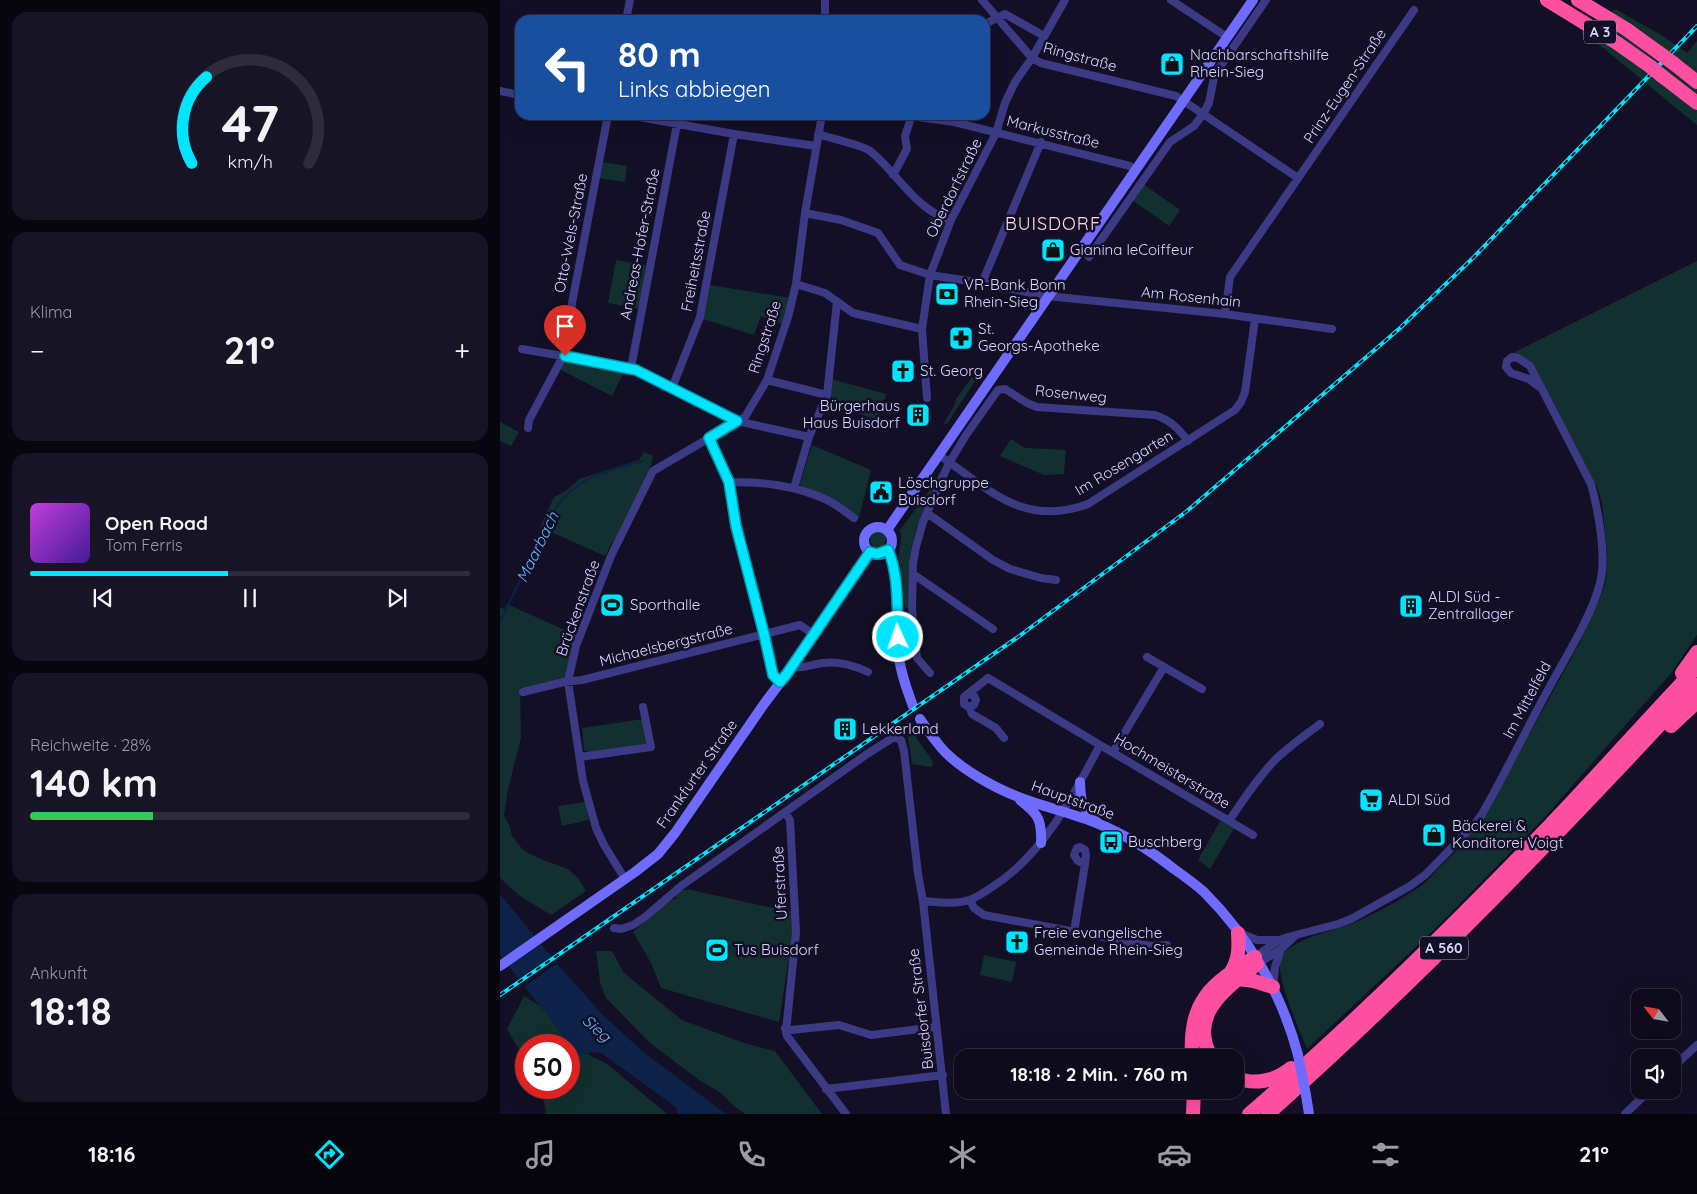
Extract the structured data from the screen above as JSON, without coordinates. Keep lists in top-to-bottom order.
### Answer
{
  "streets": {
    "highway": ["A 3", "A 560"],
    "main road": ["Frankfurter Straße", "Hauptstraße"],
    "street": [
      "Ringstraße",
      "Prinz-Eugen-Straße",
      "Markusstraße",
      "Oberdorfstraße",
      "Otto-Wels-Straße",
      "Andreas-Hofer-Straße",
      "Freiheitsstraße",
      "Am Rosenhain",
      "Rosenweg",
      "Im Rosengarten",
      "Brückenstraße",
      "Michaelsbergstraße",
      "Im Mittelfeld",
      "Hochmeisterstraße",
      "Uferstraße",
      "Buisdorfer Straße"
    ]
  },
  "crossings": [
    ["Ringstraße", "Oberdorfstraße"],
    ["Ringstraße", "Am Rosenhain"],
    ["Ringstraße", "Brückenstraße"],
    ["Prinz-Eugen-Straße", "Am Rosenhain"],
    ["Markusstraße", "Oberdorfstraße"],
    ["Oberdorfstraße", "Am Rosenhain"],
    ["Am Rosenhain", "Im Rosengarten"],
    ["Rosenweg", "Im Rosengarten"],
    ["Brückenstraße", "Michaelsbergstraße"],
    ["Brückenstraße", "Frankfurter Straße"],
    ["Michaelsbergstraße", "Frankfurter Straße"],
    ["Im Mittelfeld", "Hauptstraße"],
    ["Hochmeisterstraße", "Hauptstraße"],
    ["Uferstraße", "Buisdorfer Straße"]
  ],
  "districts": ["BUISDORF"],
  "water": ["Maarbach", "Sieg"],
  "places": {
    "shop": ["Nachbarschaftshilfe Rhein-Sieg", "Gianina leCoiffeur", "Bäckerei & Konditorei Voigt"],
    "bank": ["VR-Bank Bonn Rhein-Sieg"],
    "pharmacy": ["St. Georgs-Apotheke"],
    "church": ["St. Georg", "Freie evangelische Gemeinde Rhein-Sieg"],
    "building": ["Bürgerhaus Haus Buisdorf", "ALDI Süd - Zentrallager", "Lekkerland"],
    "public building": ["Löschgruppe Buisdorf"],
    "sports": ["Sporthalle", "Tus Buisdorf"],
    "supermarket": ["ALDI Süd"],
    "bus stop": ["Buschberg"]
  },
  "north": "top left",
  "page": {
    "turn": ["80 m", "Links abbiegen"],
    "tile": [
      "Klima",
      ["Reichweite · 28%", "140 km"],
      ["Ankunft", "18:18"]
    ],
    "heat": ["−", "21°", "+"],
    "song": ["Open Road", "Tom Ferris"],
    "limit": "50",
    "trip": "18:18 · 2 Min. · 760 m",
    "tabs": ["18:16", "21°"],
    "gauge": ["47", "km/h"]
  }
}
